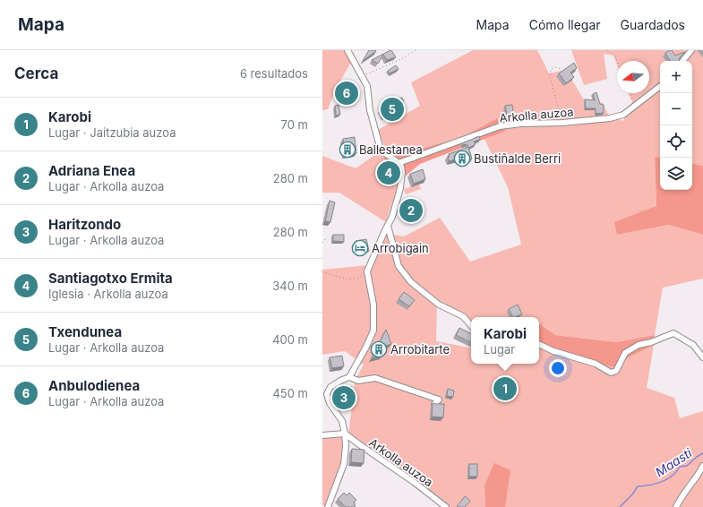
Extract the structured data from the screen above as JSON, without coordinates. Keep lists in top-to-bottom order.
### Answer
{
  "streets": {
    "street": ["Arkolla auzoa"]
  },
  "water": ["Maasti"],
  "places": {
    "building": ["Ballestanea", "Bustiñalde Berri", "Arrobitarte"],
    "hotel": ["Arrobigain"]
  },
  "north": "left",
  "page": {
    "header": "Mapa",
    "nav": ["Mapa", "Cómo llegar", "Guardados"],
    "heading": ["Cerca", "6 resultados"],
    "map_buttons": ["+", "−"],
    "pins": [
      "6",
      "5",
      "4",
      "2",
      "1",
      "3"
    ],
    "list": [
      {
        "mark": "1",
        "name": "Karobi",
        "note": "Lugar · Jaitzubia auzoa",
        "value": "70 m"
      },
      {
        "mark": "2",
        "name": "Adriana Enea",
        "note": "Lugar · Arkolla auzoa",
        "value": "280 m"
      },
      {
        "mark": "3",
        "name": "Haritzondo",
        "note": "Lugar · Arkolla auzoa",
        "value": "280 m"
      },
      {
        "mark": "4",
        "name": "Santiagotxo Ermita",
        "note": "Iglesia · Arkolla auzoa",
        "value": "340 m"
      },
      {
        "mark": "5",
        "name": "Txendunea",
        "note": "Lugar · Arkolla auzoa",
        "value": "400 m"
      },
      {
        "mark": "6",
        "name": "Anbulodienea",
        "note": "Lugar · Arkolla auzoa",
        "value": "450 m"
      }
    ],
    "popup": ["Karobi", "Lugar"]
  }
}
